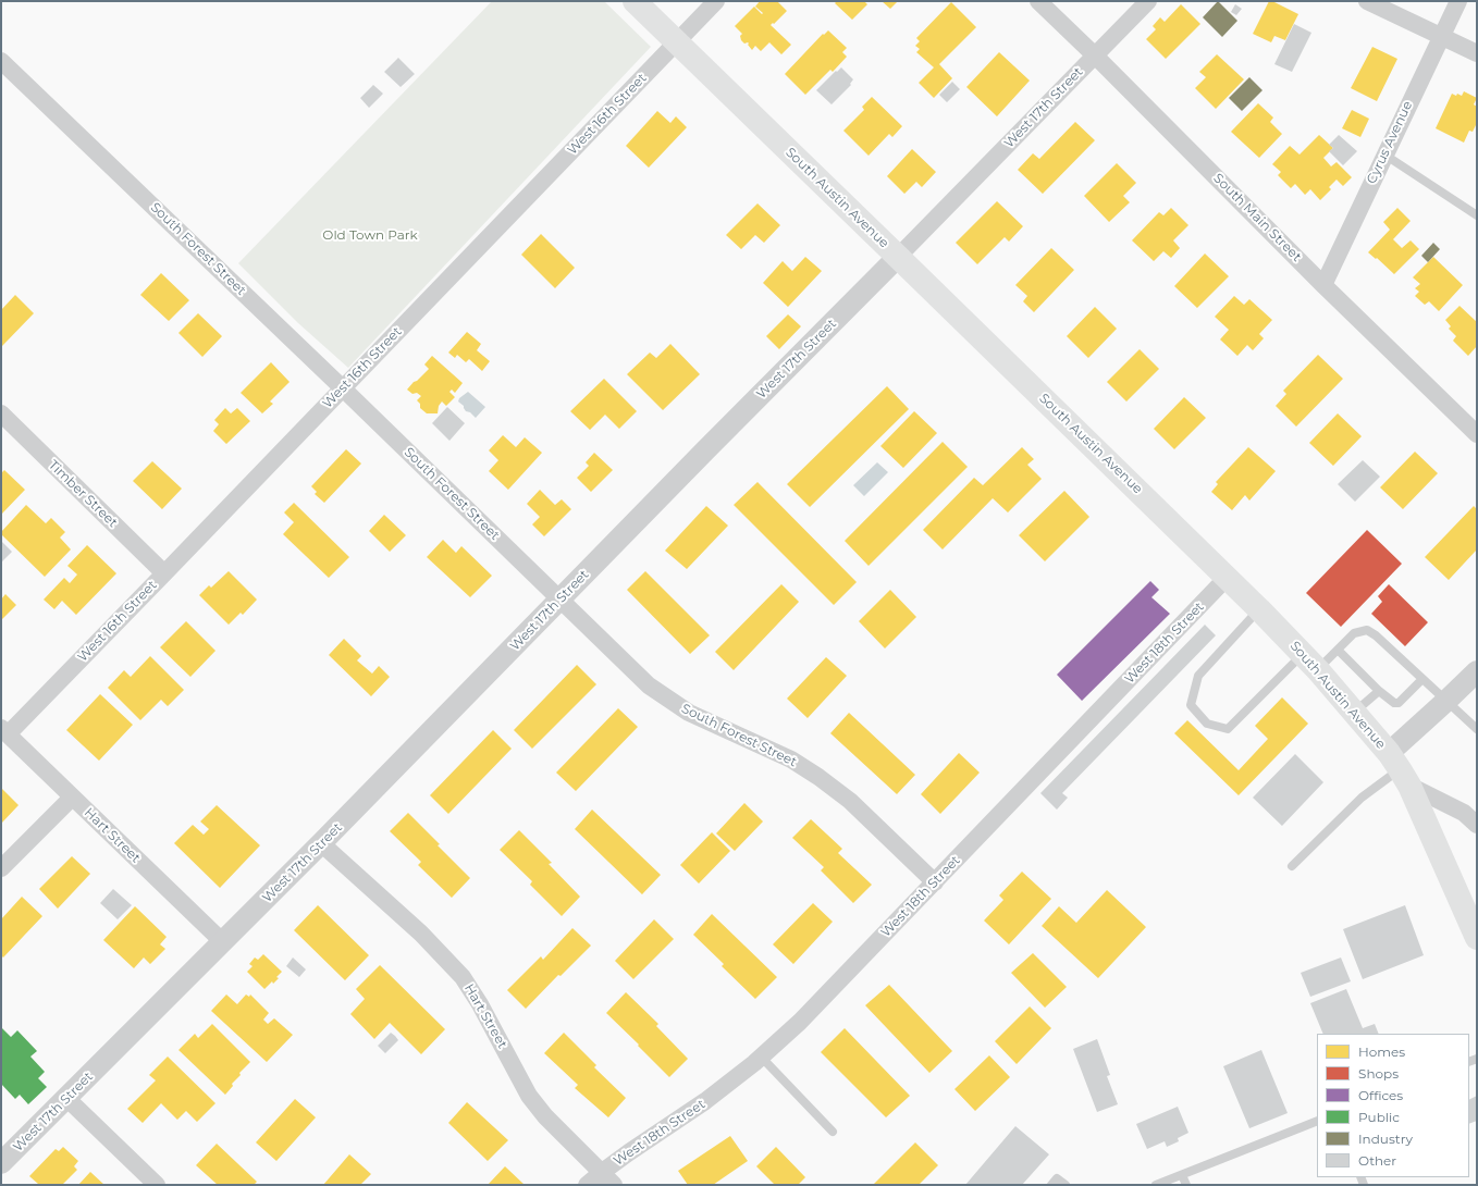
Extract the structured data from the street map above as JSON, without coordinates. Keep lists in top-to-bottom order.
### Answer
{
  "streets": {
    "main road": ["South Austin Avenue"],
    "street": [
      "West 17th Street",
      "West 16th Street",
      "Cyrus Avenue",
      "South Main Street",
      "South Forest Street",
      "Timber Street",
      "West 18th Street",
      "Hart Street"
    ]
  },
  "crossings": [
    ["West 17th Street", "South Austin Avenue"],
    ["West 17th Street", "South Main Street"],
    ["West 17th Street", "South Forest Street"],
    ["West 17th Street", "Hart Street"],
    ["West 16th Street", "South Austin Avenue"],
    ["West 16th Street", "South Forest Street"],
    ["West 16th Street", "Timber Street"],
    ["West 16th Street", "Hart Street"],
    ["Cyrus Avenue", "South Main Street"],
    ["South Austin Avenue", "West 18th Street"],
    ["South Forest Street", "West 18th Street"],
    ["West 18th Street", "Hart Street"]
  ],
  "parks": ["Old Town Park"],
  "legend": [
    "Homes",
    "Shops",
    "Offices",
    "Public",
    "Industry",
    "Other"
  ]
}
